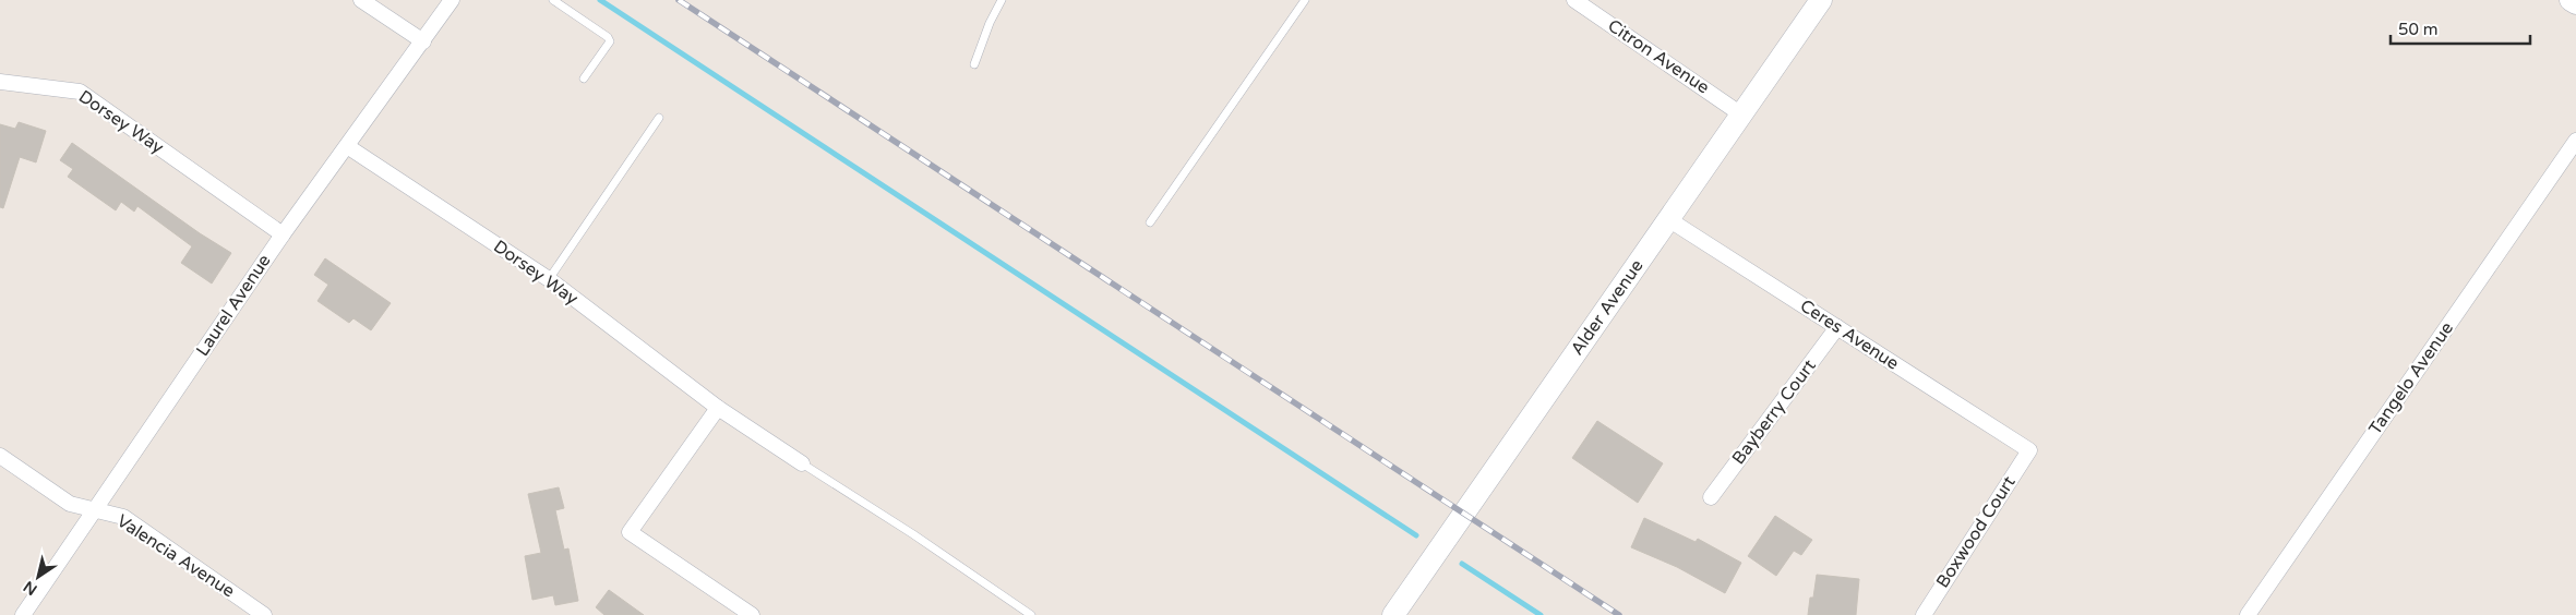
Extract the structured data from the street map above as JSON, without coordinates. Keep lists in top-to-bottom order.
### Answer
{
  "streets": {
    "main road": ["Alder Avenue"],
    "street": [
      "Citron Avenue",
      "Dorsey Way",
      "Laurel Avenue",
      "Ceres Avenue",
      "Tangelo Avenue",
      "Bayberry Court",
      "Boxwood Court",
      "Valencia Avenue"
    ]
  },
  "crossings": [
    ["Citron Avenue", "Alder Avenue"],
    ["Dorsey Way", "Laurel Avenue"],
    ["Laurel Avenue", "Valencia Avenue"],
    ["Alder Avenue", "Ceres Avenue"],
    ["Ceres Avenue", "Bayberry Court"],
    ["Ceres Avenue", "Boxwood Court"]
  ],
  "scale_bar": "50 m",
  "north": "bottom left"
}
